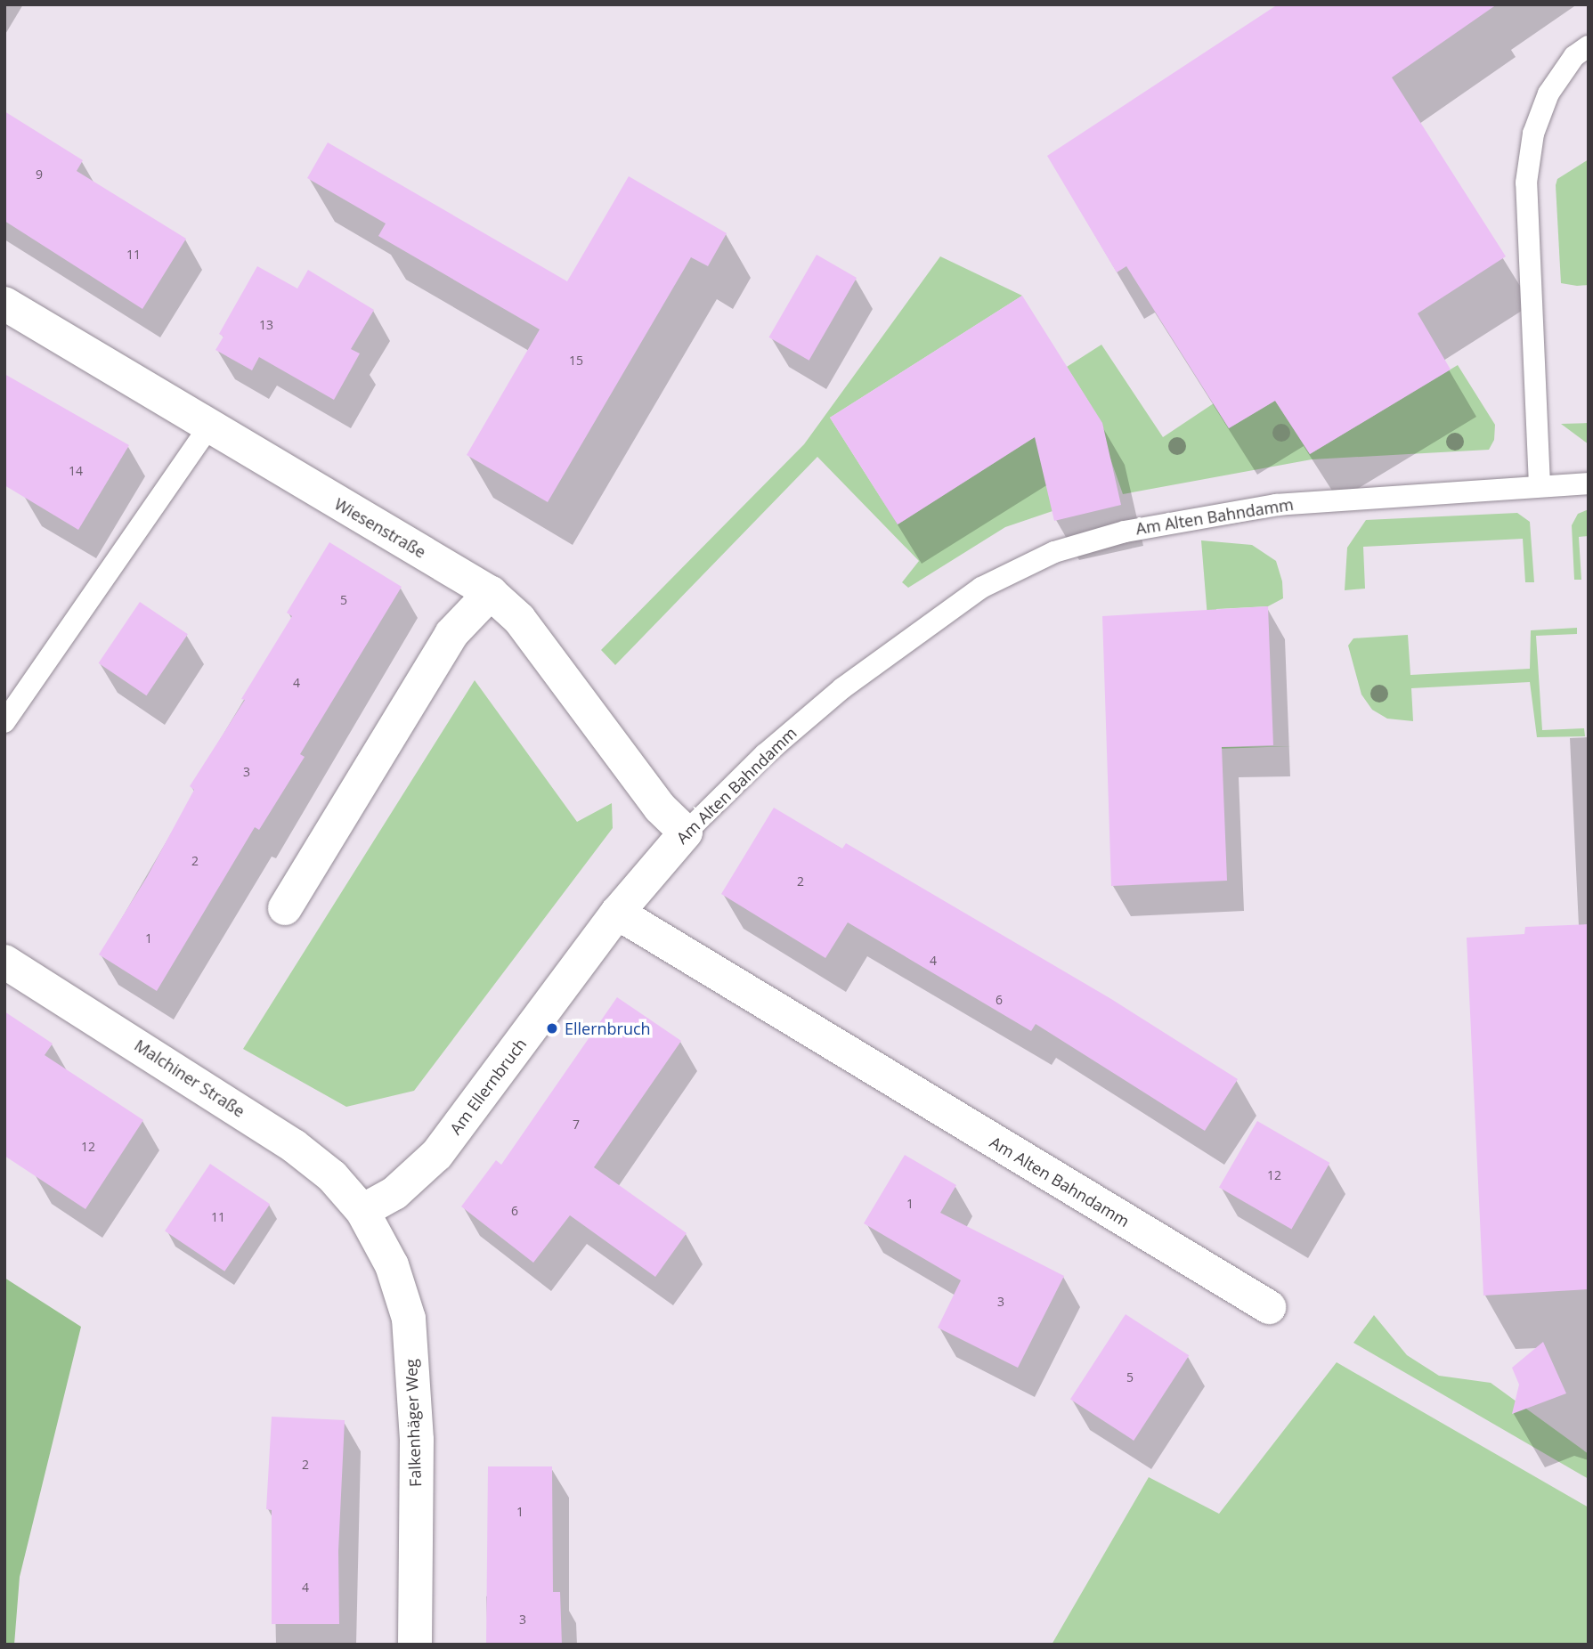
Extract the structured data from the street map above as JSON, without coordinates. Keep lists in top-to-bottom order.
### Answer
{
  "streets": {
    "street": [
      "Am Alten Bahndamm",
      "Wiesenstraße",
      "Malchiner Straße",
      "Am Ellernbruch",
      "Falkenhäger Weg"
    ]
  },
  "crossings": [
    ["Am Alten Bahndamm", "Wiesenstraße"],
    ["Am Alten Bahndamm", "Am Ellernbruch"],
    ["Malchiner Straße", "Am Ellernbruch"],
    ["Malchiner Straße", "Falkenhäger Weg"],
    ["Am Ellernbruch", "Falkenhäger Weg"]
  ],
  "places": ["Ellernbruch"],
  "house_numbers": [
    "9",
    "11",
    "13",
    "15",
    "14",
    "5",
    "4",
    "3",
    "2",
    "2",
    "1",
    "4",
    "6",
    "7",
    "12",
    "12",
    "1",
    "6",
    "11",
    "3",
    "5",
    "2",
    "1",
    "4",
    "3"
  ]
}
